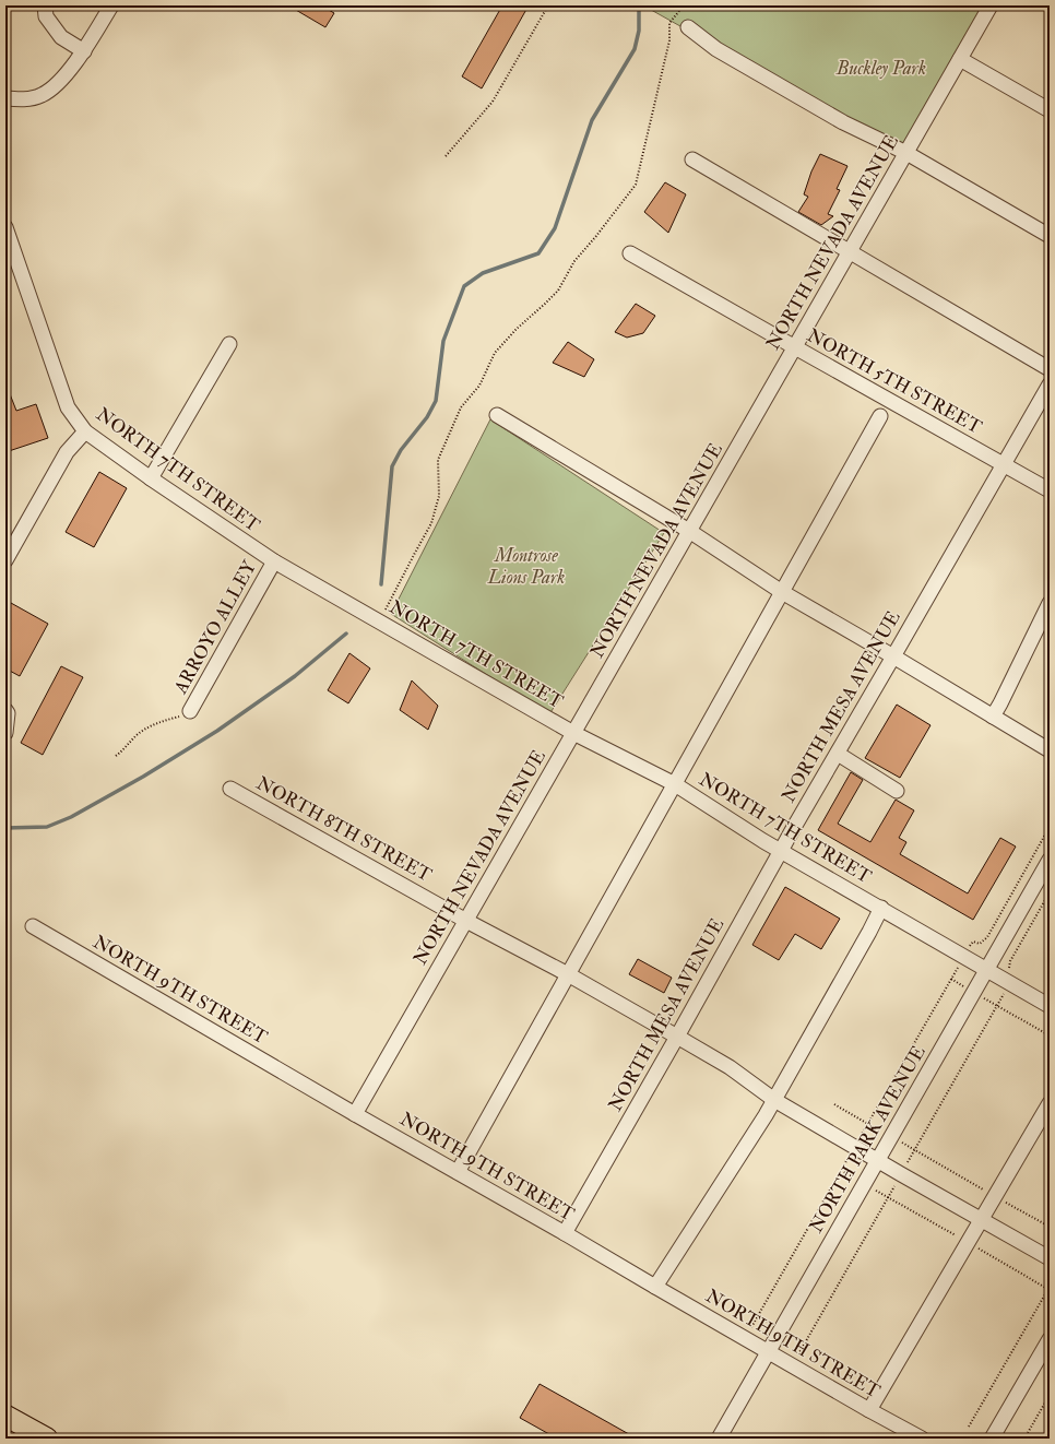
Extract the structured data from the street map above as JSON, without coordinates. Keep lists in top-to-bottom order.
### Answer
{
  "streets": {
    "street": [
      "NORTH NEVADA AVENUE",
      "NORTH 5TH STREET",
      "NORTH 7TH STREET",
      "ARROYO ALLEY",
      "NORTH MESA AVENUE",
      "NORTH 8TH STREET",
      "NORTH 9TH STREET",
      "NORTH PARK AVENUE"
    ]
  },
  "crossings": [
    ["NORTH NEVADA AVENUE", "NORTH 5TH STREET"],
    ["NORTH NEVADA AVENUE", "NORTH 7TH STREET"],
    ["NORTH NEVADA AVENUE", "NORTH 8TH STREET"],
    ["NORTH NEVADA AVENUE", "NORTH 9TH STREET"],
    ["NORTH 5TH STREET", "NORTH MESA AVENUE"],
    ["NORTH 7TH STREET", "ARROYO ALLEY"],
    ["NORTH 7TH STREET", "NORTH MESA AVENUE"],
    ["NORTH 7TH STREET", "NORTH PARK AVENUE"],
    ["NORTH MESA AVENUE", "NORTH 8TH STREET"],
    ["NORTH MESA AVENUE", "NORTH 9TH STREET"],
    ["NORTH 8TH STREET", "NORTH PARK AVENUE"],
    ["NORTH 9TH STREET", "NORTH PARK AVENUE"]
  ],
  "parks": ["Buckley Park", "Montrose Lions Park"]
}
